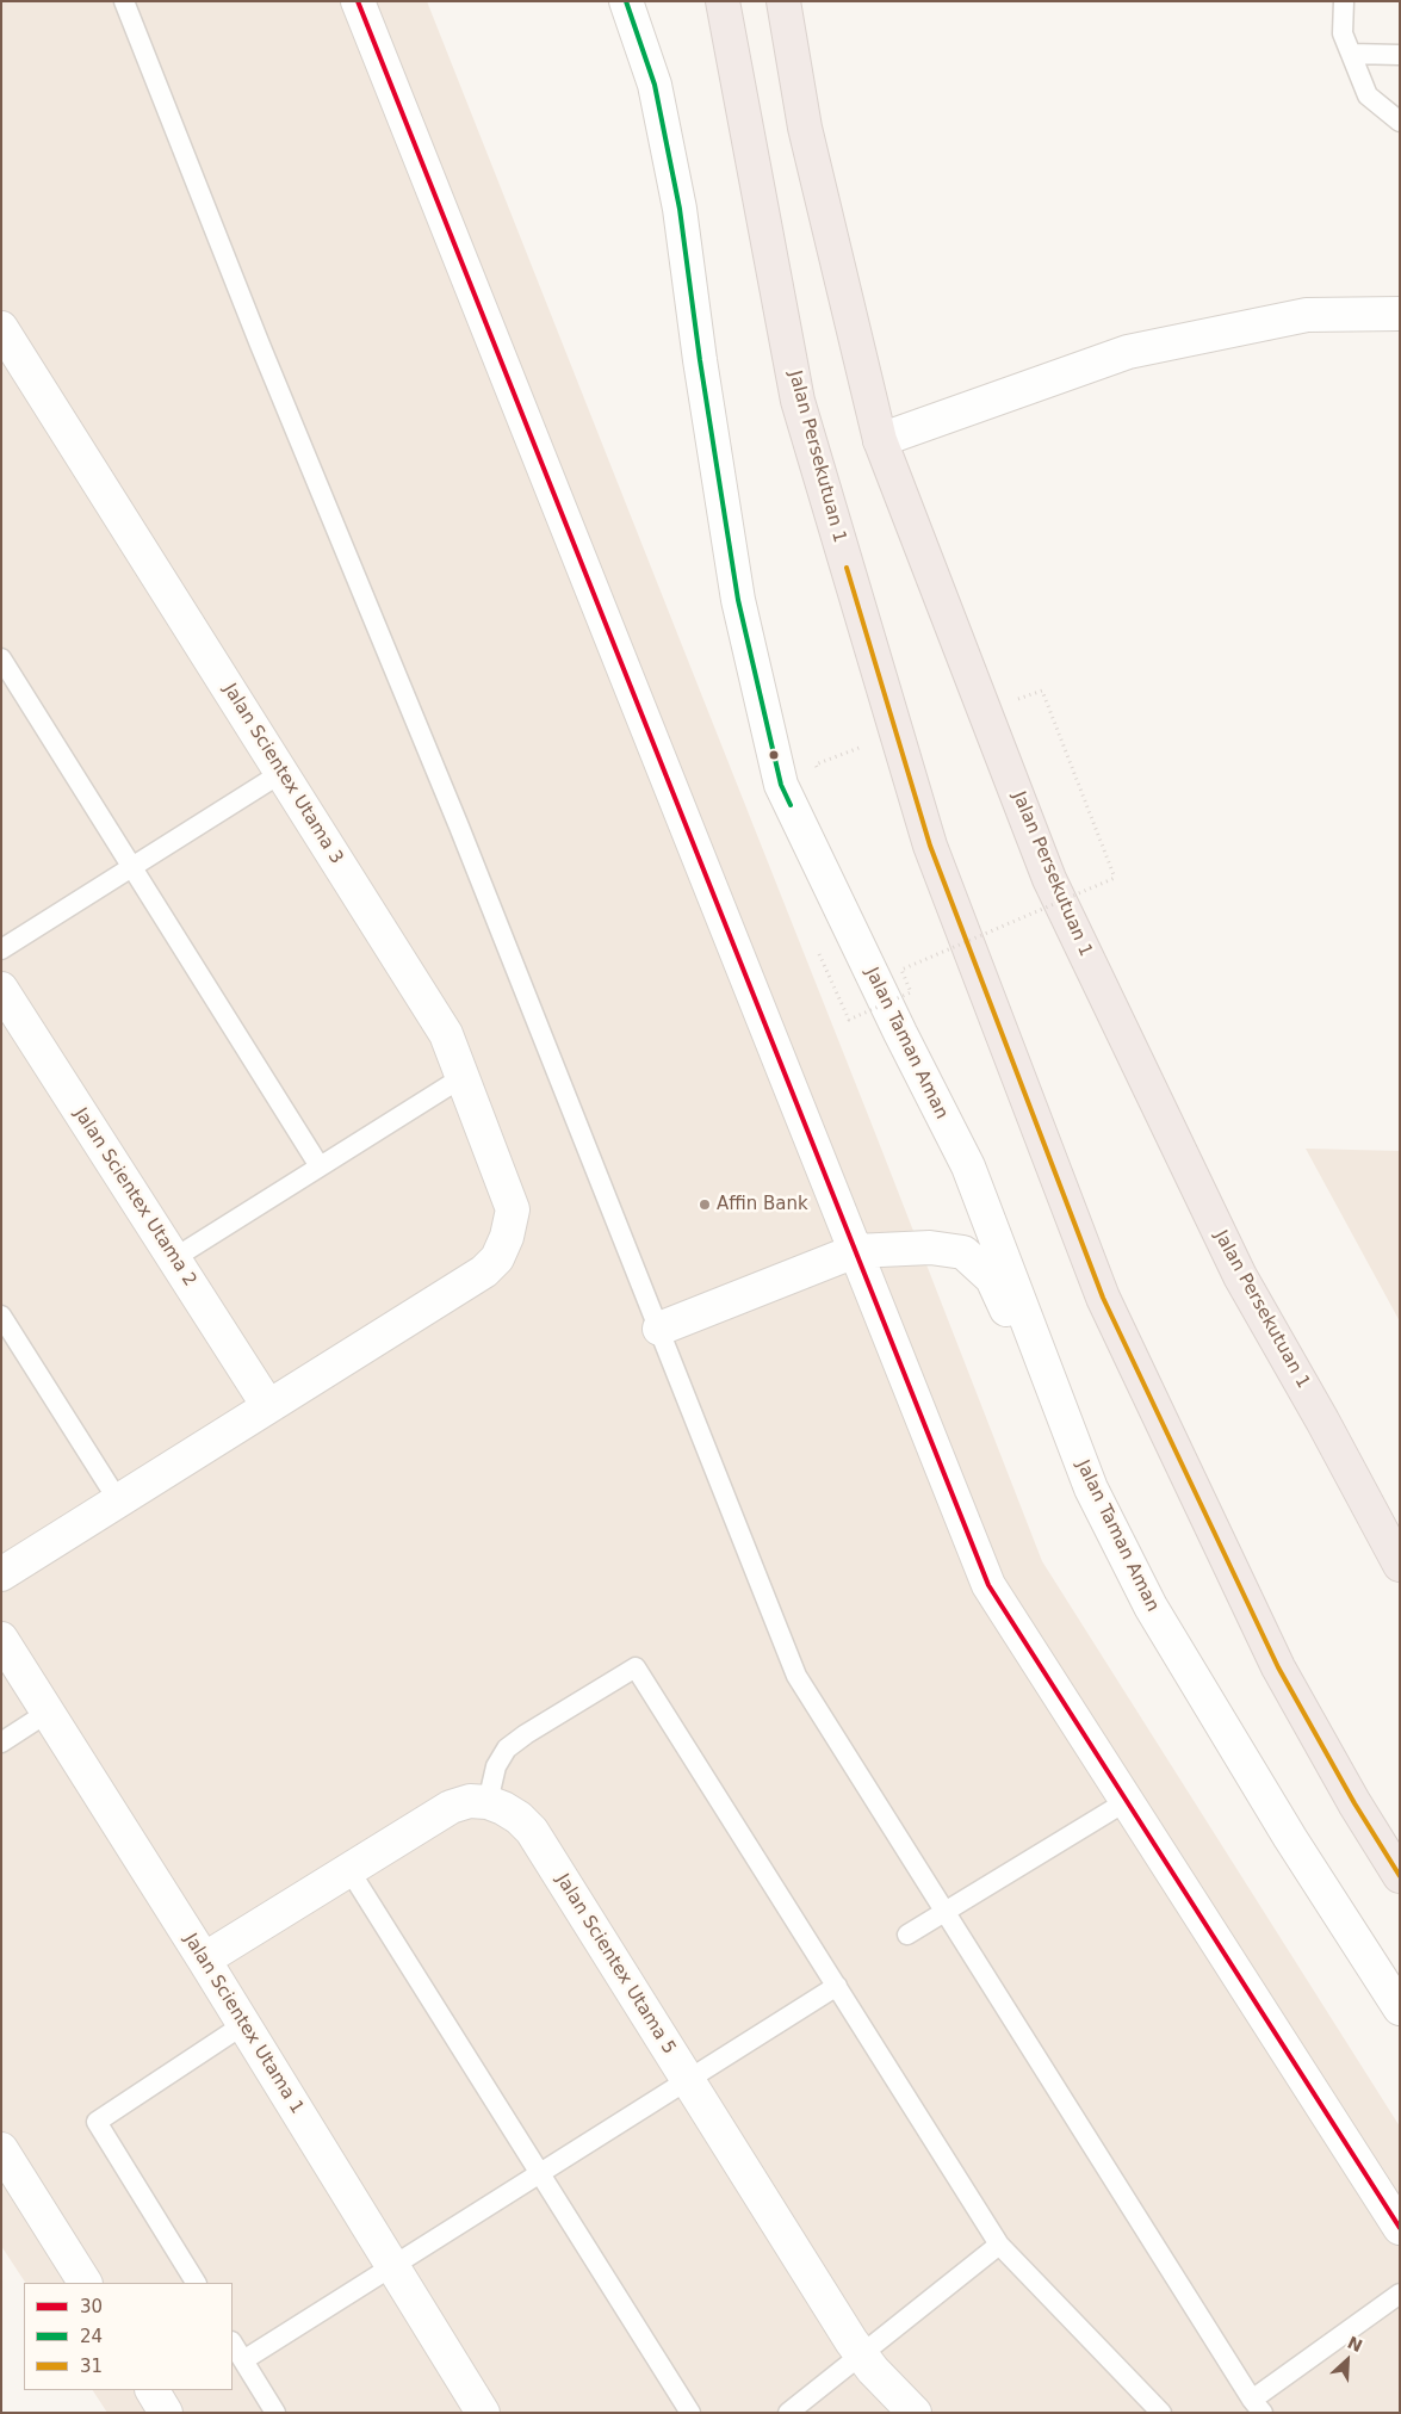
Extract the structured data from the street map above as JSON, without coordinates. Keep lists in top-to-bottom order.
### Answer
{
  "streets": {
    "highway": ["Jalan Persekutuan 1"],
    "street": [
      "Jalan Scientex Utama 3",
      "Jalan Taman Aman",
      "Jalan Scientex Utama 2",
      "Jalan Scientex Utama 5",
      "Jalan Scientex Utama 1"
    ]
  },
  "crossings": [
    ["Jalan Scientex Utama 3", "Jalan Scientex Utama 2"]
  ],
  "places": ["Affin Bank"],
  "lines": ["transit line 30", "transit line 24", "transit line 31"],
  "legend": ["30", "24", "31"],
  "north": "top right"
}
